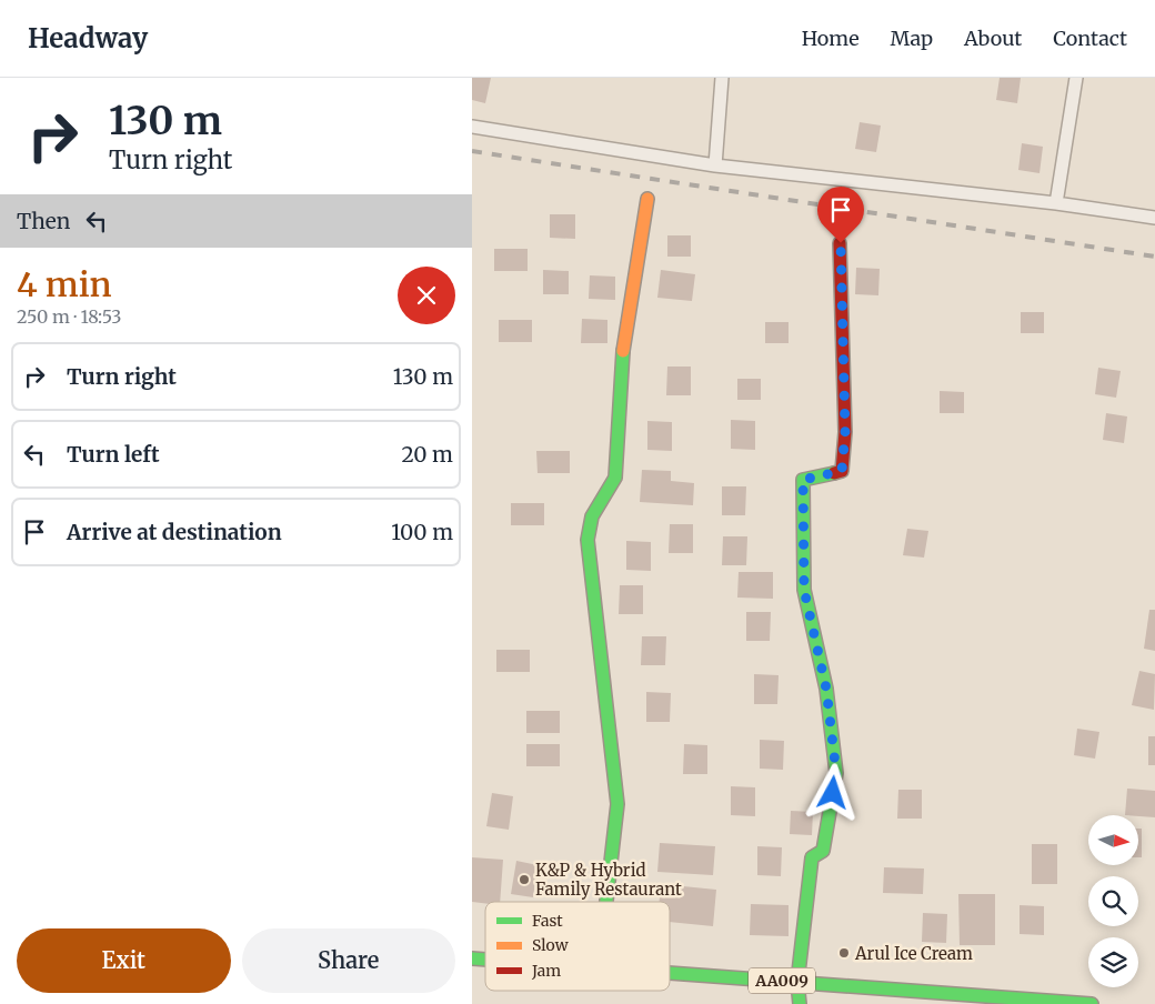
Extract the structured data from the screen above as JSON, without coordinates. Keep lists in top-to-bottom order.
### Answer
{
  "streets": {
    "main road": ["AA009"]
  },
  "places": ["K&P & Hybrid Family Restaurant", "Arul Ice Cream"],
  "legend": ["Fast", "Slow", "Jam"],
  "north": "right",
  "page": {
    "header": "Headway",
    "nav": [
      "Home",
      "Map",
      "About",
      "Contact"
    ],
    "turn": ["130 m", "Turn right"],
    "then": "Then",
    "heading": ["4 min", "250 m · 18:53"],
    "list": [
      {
        "name": "Turn right",
        "value": "130 m"
      },
      {
        "name": "Turn left",
        "value": "20 m"
      },
      {
        "name": "Arrive at destination",
        "value": "100 m"
      }
    ],
    "buttons": ["Exit", "Share"]
  }
}
